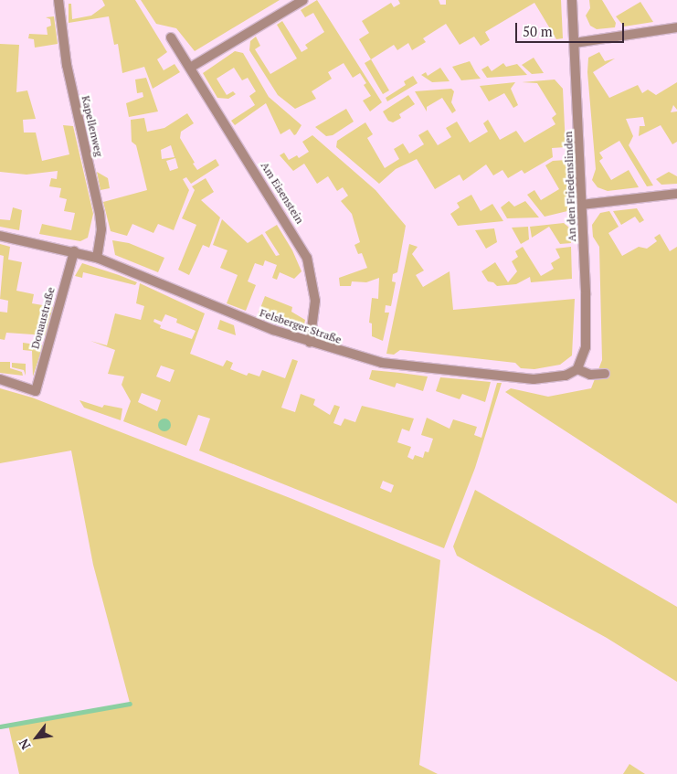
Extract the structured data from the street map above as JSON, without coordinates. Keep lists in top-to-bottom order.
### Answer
{
  "streets": {
    "street": [
      "Kapellenweg",
      "An den Friedenslinden",
      "Am Eisenstein",
      "Donaustraße",
      "Felsberger Straße"
    ]
  },
  "crossings": [
    ["Kapellenweg", "Felsberger Straße"],
    ["An den Friedenslinden", "Felsberger Straße"],
    ["Am Eisenstein", "Felsberger Straße"],
    ["Donaustraße", "Felsberger Straße"]
  ],
  "scale_bar": "50 m",
  "north": "bottom left"
}
